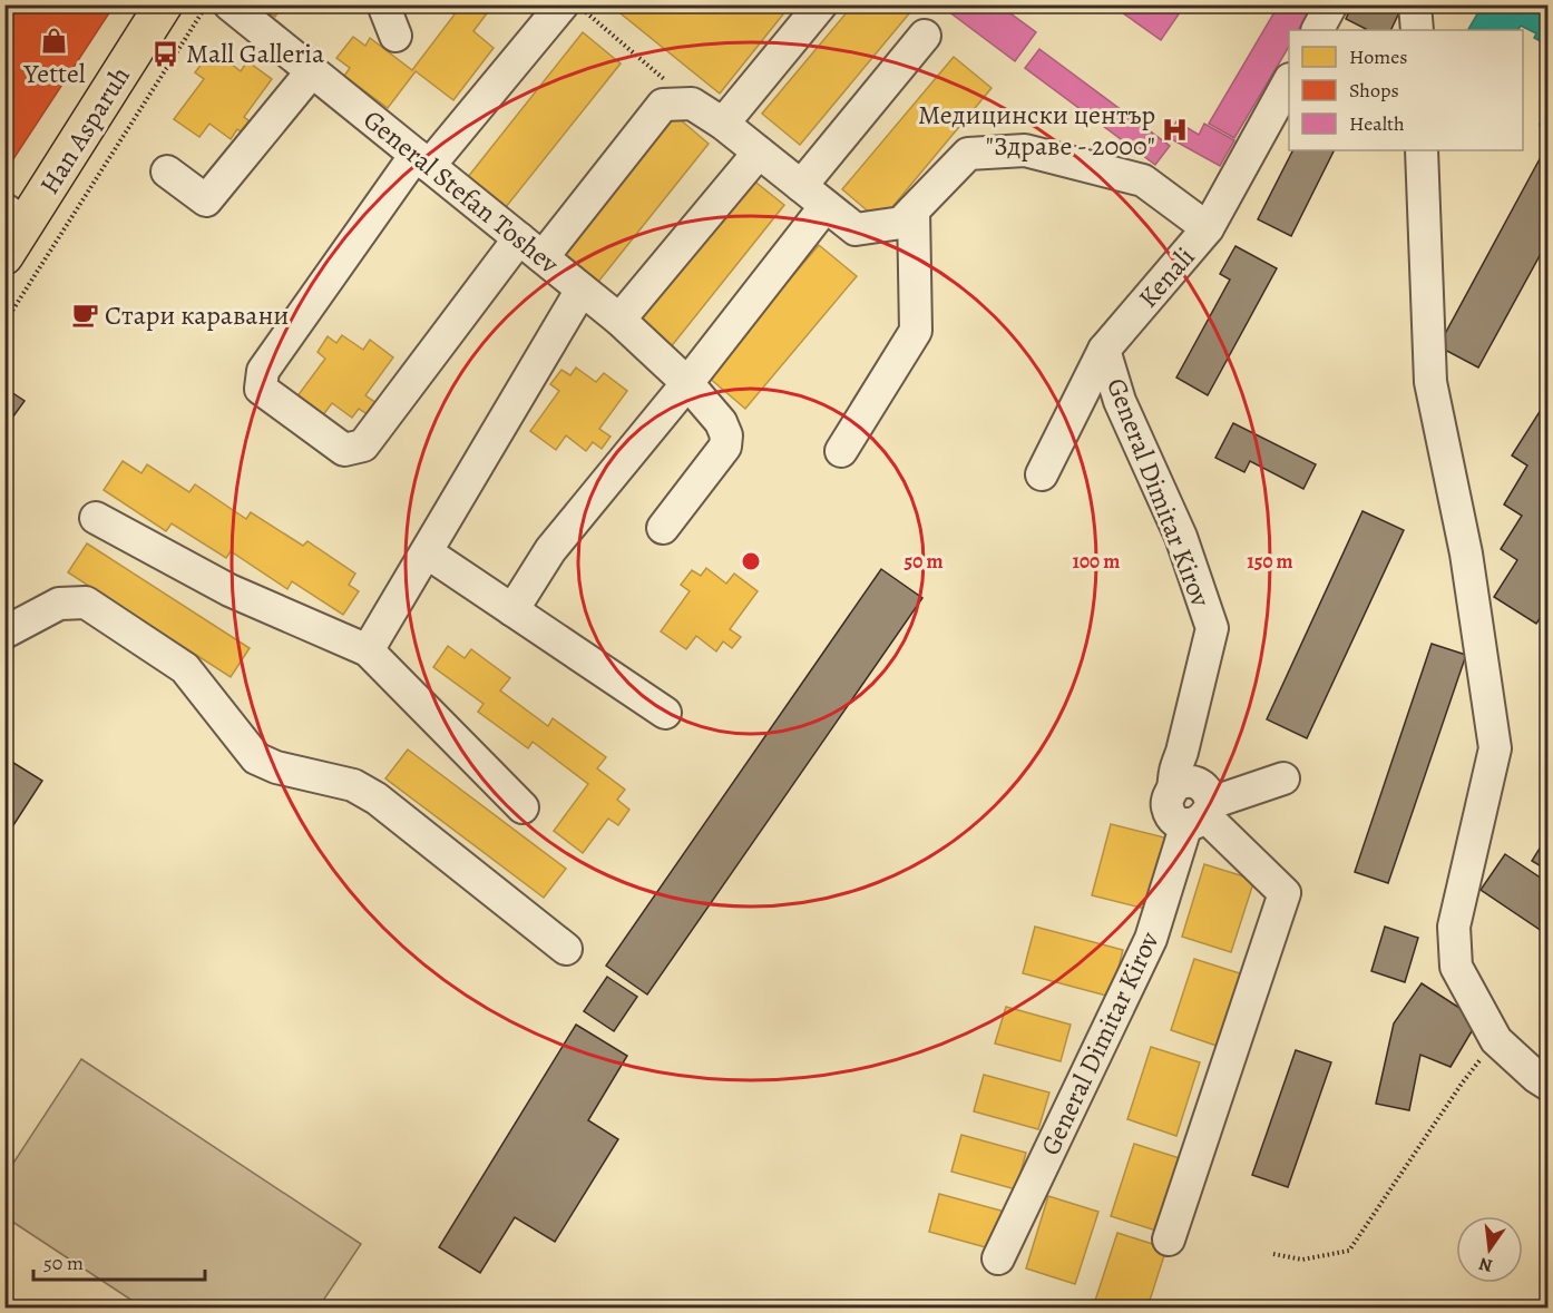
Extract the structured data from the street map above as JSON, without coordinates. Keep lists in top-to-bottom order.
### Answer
{
  "streets": {
    "main road": ["Han Asparuh"],
    "street": ["General Stefan Toshev", "Kenali", "General Dimitar Kirov"]
  },
  "crossings": [
    ["Kenali", "General Dimitar Kirov"]
  ],
  "places": {
    "shop": ["Yettel"],
    "bus stop": ["Mall Galleria"],
    "hospital": ["Медицински център \"Здраве - 2000\""],
    "cafe": ["Стари каравани"]
  },
  "legend": ["Homes", "Shops", "Health"],
  "scale_bar": "50 m",
  "north": "bottom",
  "rings": ["50 m", "100 m", "150 m"]
}
